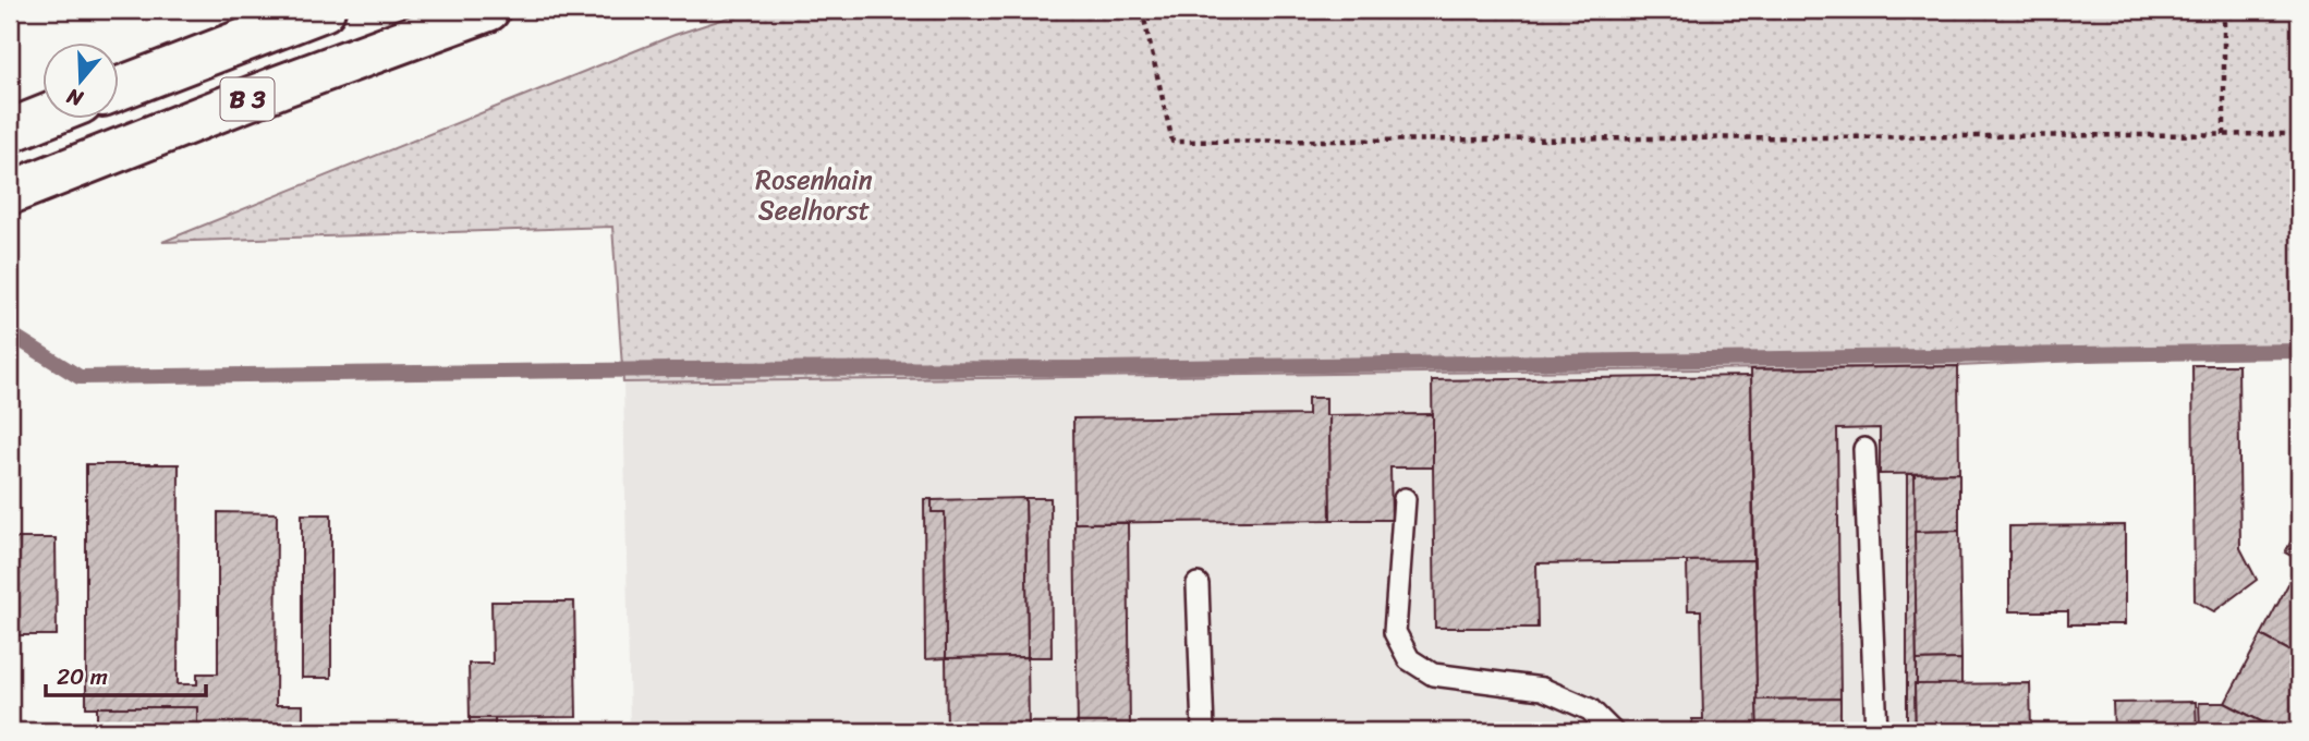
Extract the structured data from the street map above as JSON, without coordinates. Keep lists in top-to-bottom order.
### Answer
{
  "streets": {
    "highway": ["B 3"]
  },
  "parks": ["Rosenhain Seelhorst"],
  "scale_bar": "20 m",
  "north": "bottom"
}
